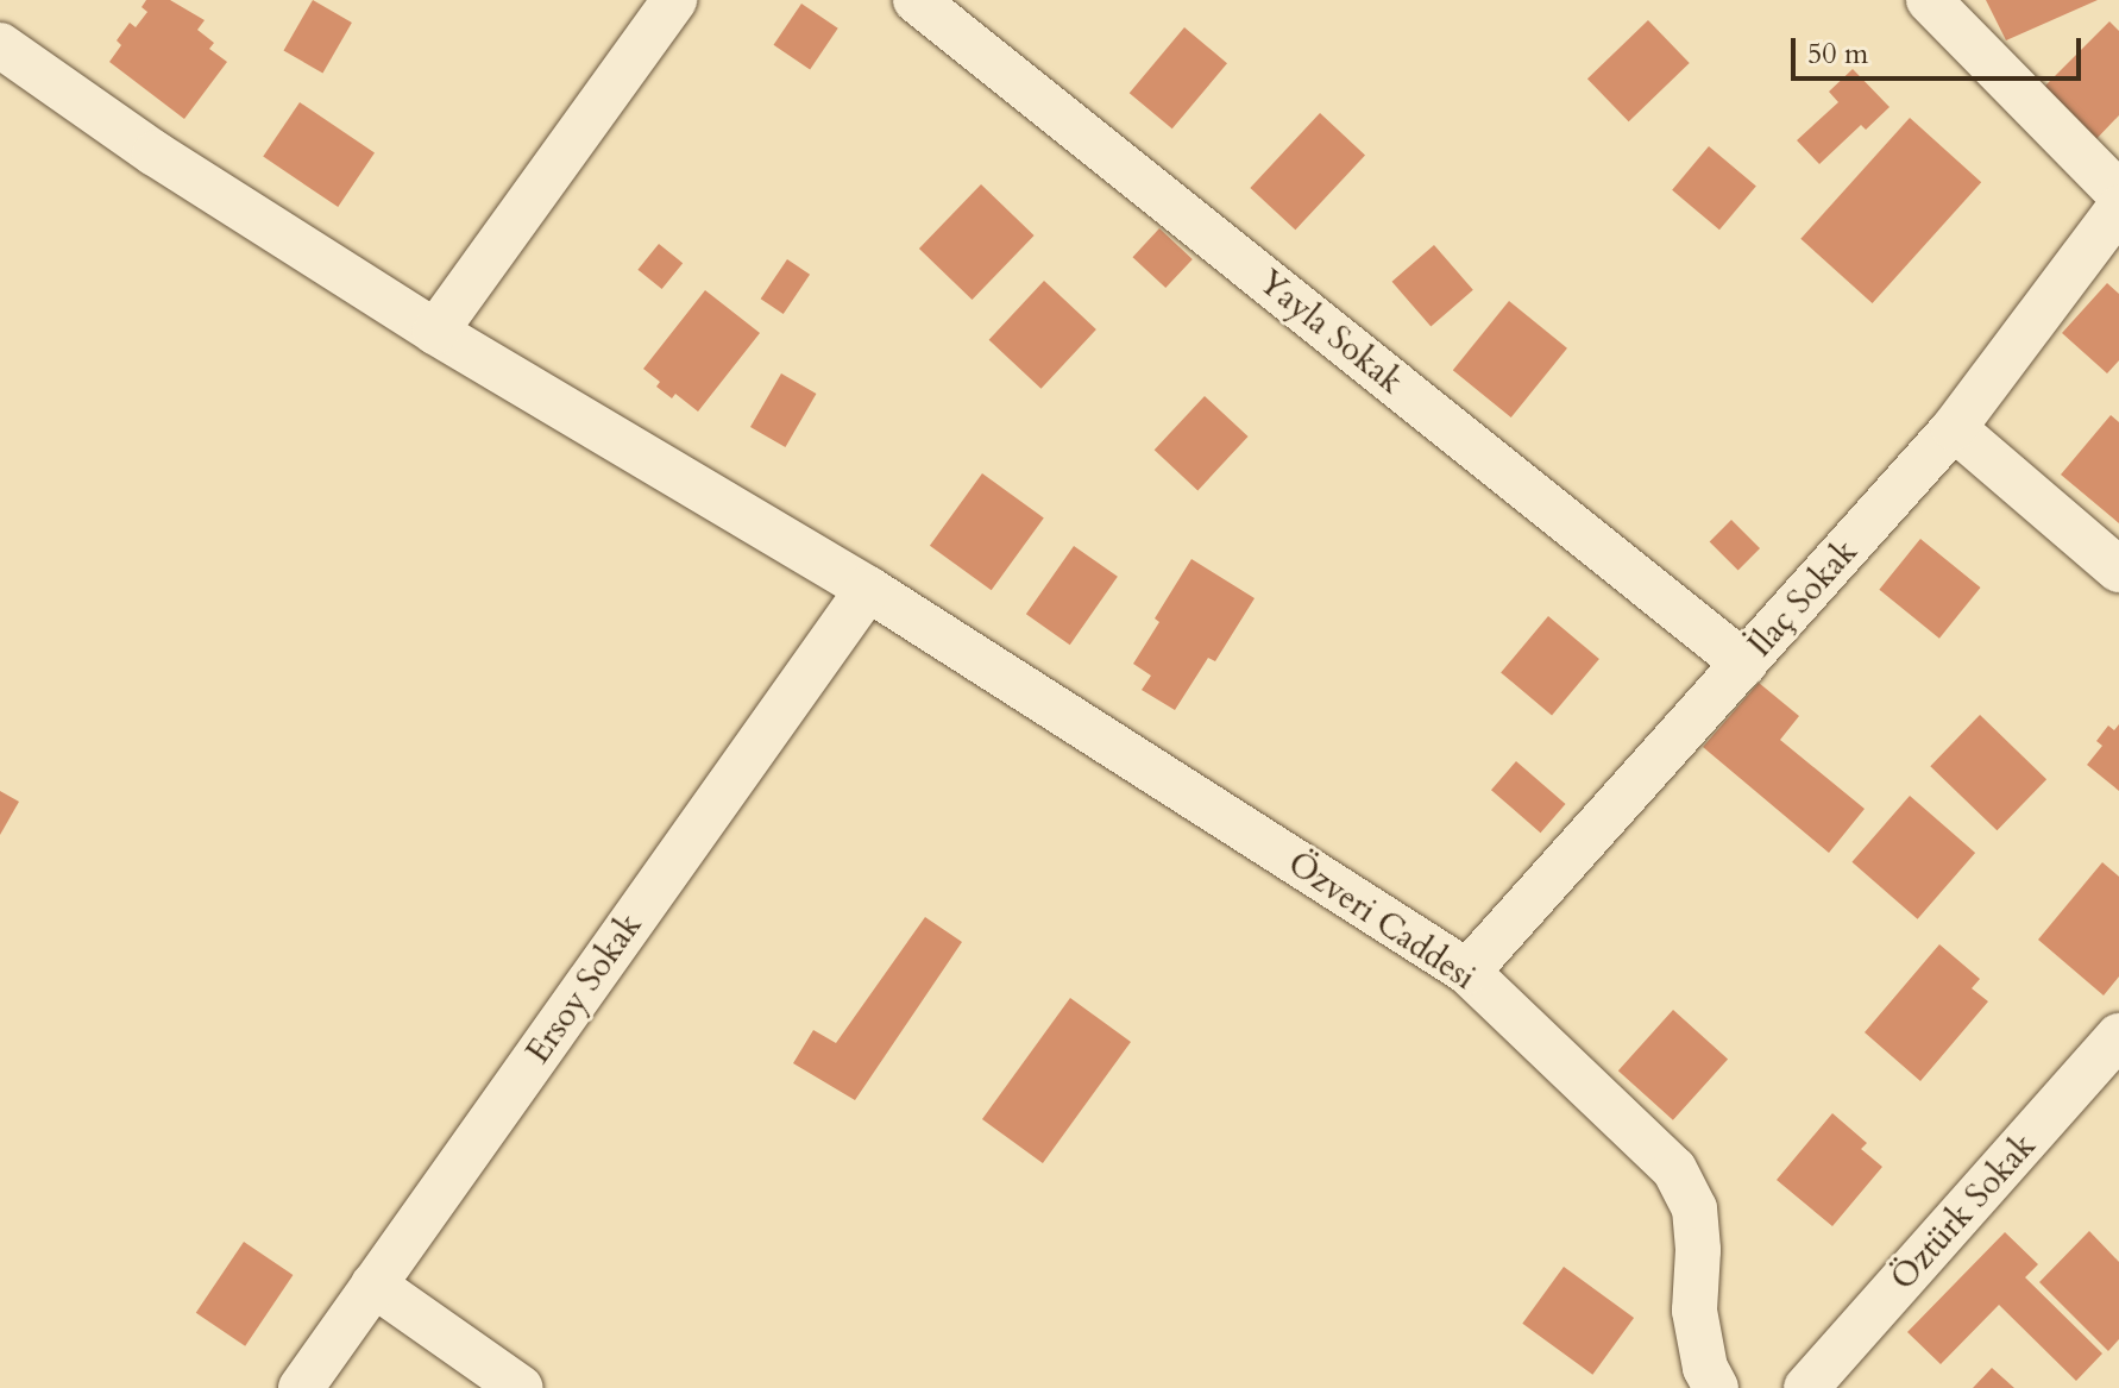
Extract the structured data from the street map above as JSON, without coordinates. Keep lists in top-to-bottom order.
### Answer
{
  "streets": {
    "street": [
      "Yayla Sokak",
      "İlaç Sokak",
      "Özveri Caddesi",
      "Ersoy Sokak",
      "Öztürk Sokak"
    ]
  },
  "crossings": [
    ["Yayla Sokak", "İlaç Sokak"],
    ["İlaç Sokak", "Özveri Caddesi"],
    ["Özveri Caddesi", "Ersoy Sokak"]
  ],
  "scale_bar": "50 m"
}
